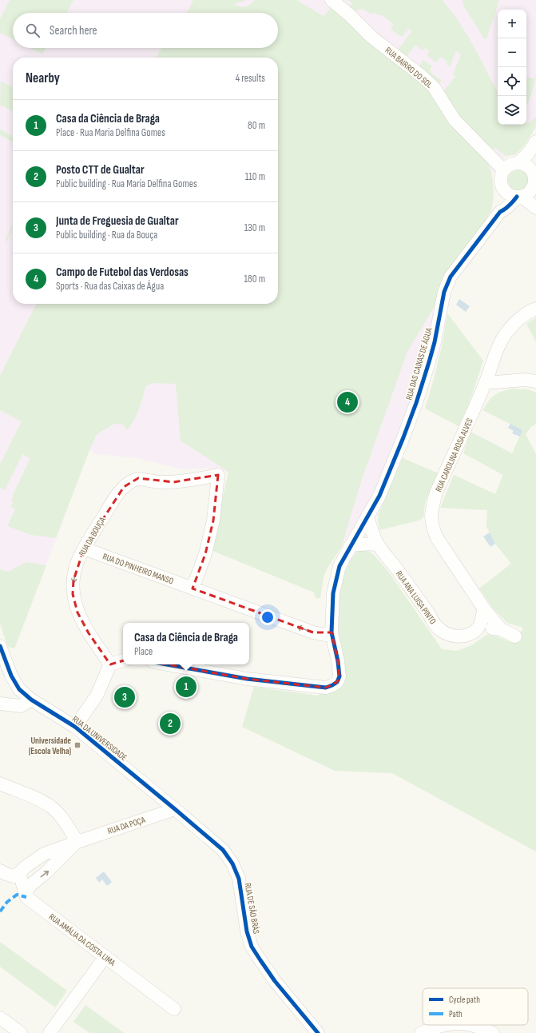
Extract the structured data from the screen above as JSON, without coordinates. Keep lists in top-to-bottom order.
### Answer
{
  "streets": {
    "street": [
      "RUA BAIRRO DO SOL",
      "RUA DAS CAIXAS DE ÁGUA",
      "RUA CAROLINA ROSA ALVES",
      "RUA DA BOUÇA",
      "RUA DO PINHEIRO MANSO",
      "RUA ANA LUISA PINTO",
      "RUA DA UNIVERSIDADE",
      "RUA DA POÇA",
      "RUA DE SÃO BRÁS",
      "RUA AMÁLIA DA COSTA LIMA"
    ]
  },
  "crossings": [
    ["RUA BAIRRO DO SOL", "RUA DAS CAIXAS DE ÁGUA"],
    ["RUA DAS CAIXAS DE ÁGUA", "RUA DO PINHEIRO MANSO"],
    ["RUA DAS CAIXAS DE ÁGUA", "RUA ANA LUISA PINTO"],
    ["RUA CAROLINA ROSA ALVES", "RUA ANA LUISA PINTO"],
    ["RUA DA BOUÇA", "RUA DO PINHEIRO MANSO"],
    ["RUA DA UNIVERSIDADE", "RUA DA POÇA"],
    ["RUA DA UNIVERSIDADE", "RUA DE SÃO BRÁS"],
    ["RUA DA POÇA", "RUA DE SÃO BRÁS"],
    ["RUA DA POÇA", "RUA AMÁLIA DA COSTA LIMA"]
  ],
  "one_way": ["RUA DO PINHEIRO MANSO"],
  "places": {
    "transit": ["Universidade (Escola Velha)"]
  },
  "legend": ["Cycle path", "Path"],
  "page": {
    "map_buttons": ["+", "−"],
    "search": "Search here",
    "heading": ["Nearby", "4 results"],
    "list": [
      {
        "mark": "1",
        "name": "Casa da Ciência de Braga",
        "note": "Place · Rua Maria Delfina Gomes",
        "value": "80 m"
      },
      {
        "mark": "2",
        "name": "Posto CTT de Gualtar",
        "note": "Public building · Rua Maria Delfina Gomes",
        "value": "110 m"
      },
      {
        "mark": "3",
        "name": "Junta de Freguesia de Gualtar",
        "note": "Public building · Rua da Bouça",
        "value": "130 m"
      },
      {
        "mark": "4",
        "name": "Campo de Futebol das Verdosas",
        "note": "Sports · Rua das Caixas de Água",
        "value": "180 m"
      }
    ],
    "pins": [
      "4",
      "1",
      "3",
      "2"
    ],
    "popup": ["Casa da Ciência de Braga", "Place"]
  }
}
